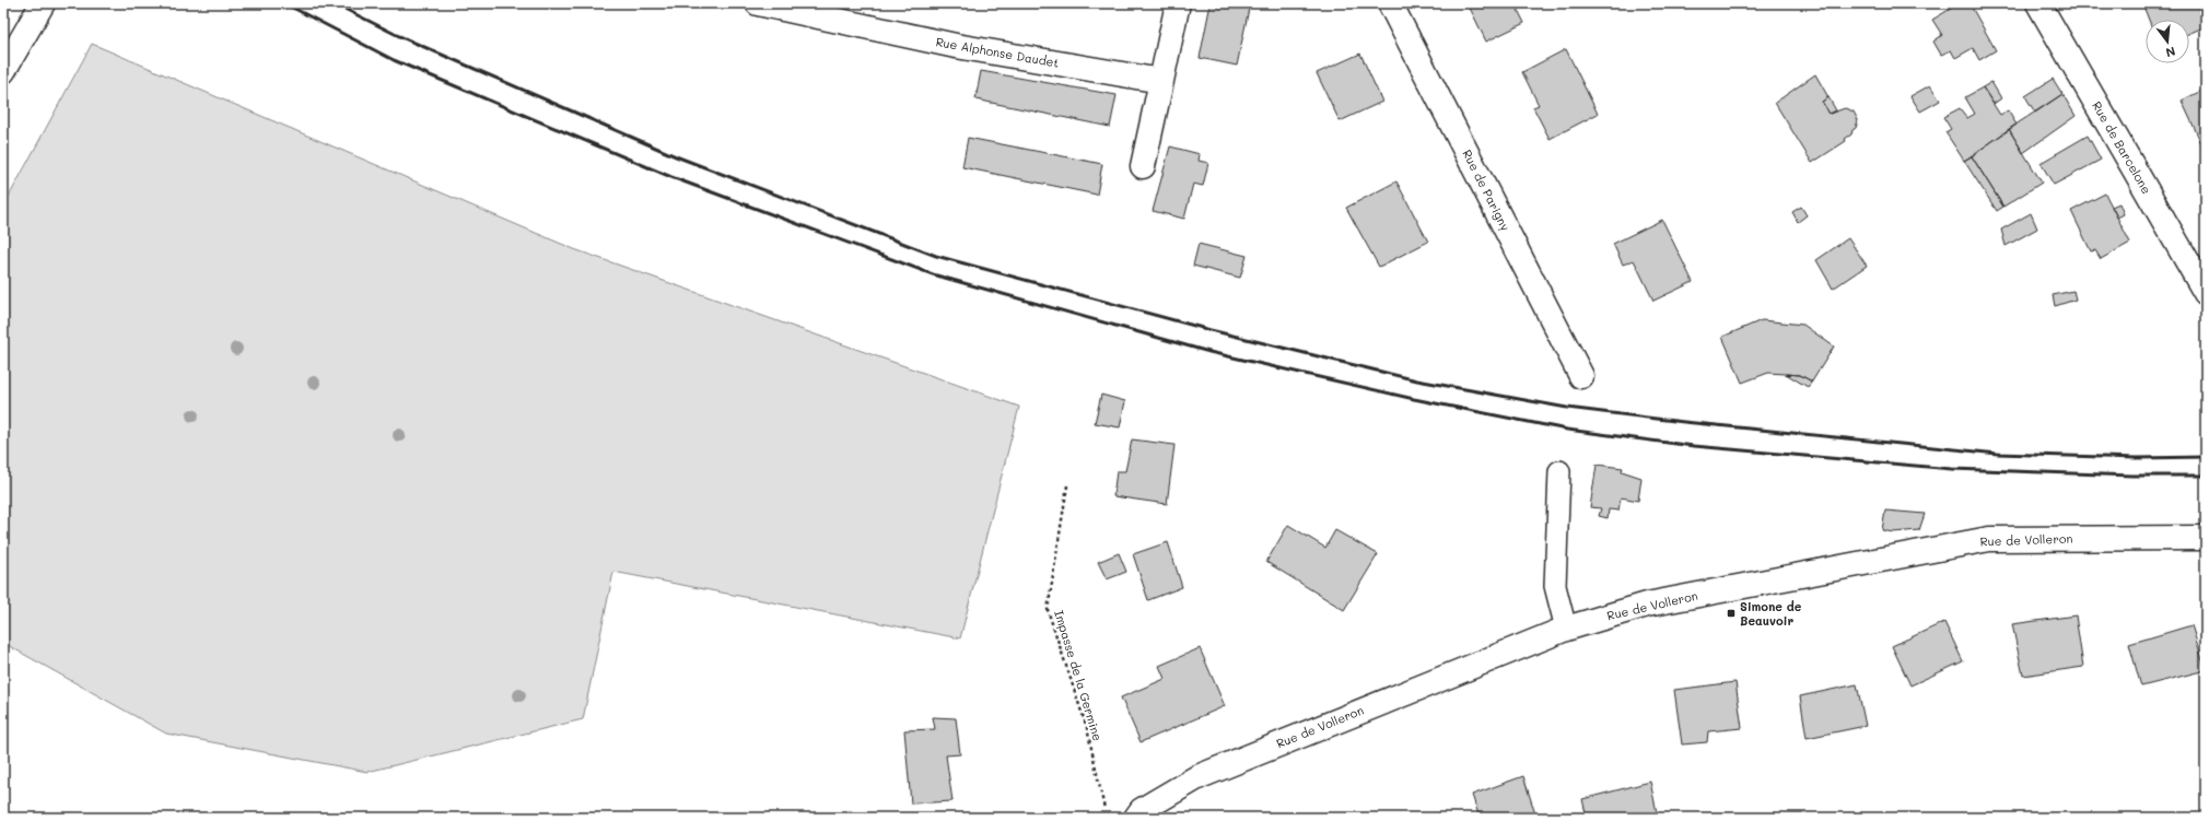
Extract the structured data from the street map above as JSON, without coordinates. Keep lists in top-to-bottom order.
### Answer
{
  "streets": {
    "street": [
      "Rue Alphonse Daudet",
      "Rue de Barcelone",
      "Rue de Parigny",
      "Rue de Volleron"
    ],
    "path": ["Impasse de la Germine"]
  },
  "places": {
    "transit": ["Simone de Beauvoir"]
  },
  "north": "bottom"
}
